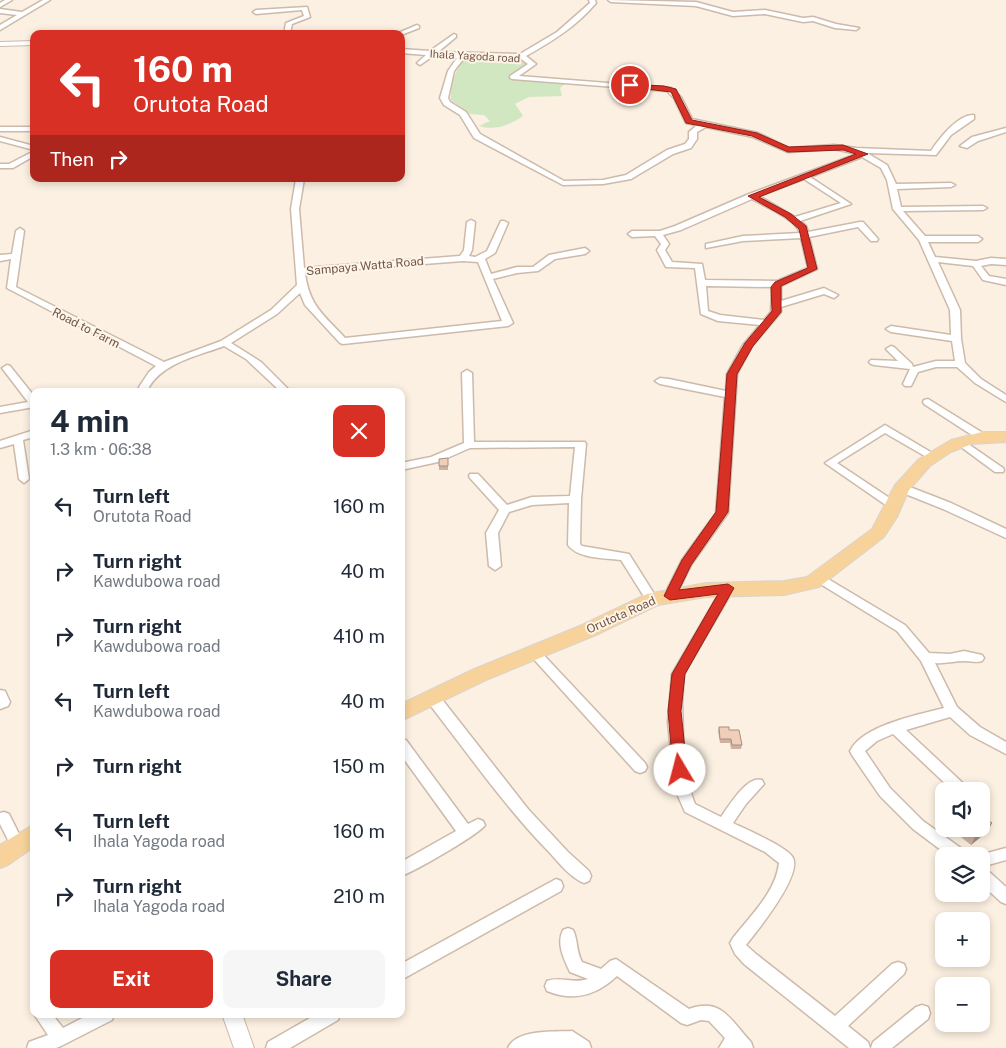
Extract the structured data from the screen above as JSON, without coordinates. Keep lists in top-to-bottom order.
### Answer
{
  "streets": {
    "main road": ["Orutota Road"],
    "street": ["Ihala Yagoda road", "Sampaya Watta Road", "Road to Farm"]
  },
  "crossings": [
    ["Sampaya Watta Road", "Road to Farm"]
  ],
  "page": {
    "turn": ["160 m", "Orutota Road"],
    "then": "Then",
    "heading": ["4 min", "1.3 km · 06:38"],
    "list": [
      {
        "name": "Turn left",
        "note": "Orutota Road",
        "value": "160 m"
      },
      {
        "name": "Turn right",
        "note": "Kawdubowa road",
        "value": "40 m"
      },
      {
        "name": "Turn right",
        "note": "Kawdubowa road",
        "value": "410 m"
      },
      {
        "name": "Turn left",
        "note": "Kawdubowa road",
        "value": "40 m"
      },
      {
        "name": "Turn right",
        "value": "150 m"
      },
      {
        "name": "Turn left",
        "note": "Ihala Yagoda road",
        "value": "160 m"
      },
      {
        "name": "Turn right",
        "note": "Ihala Yagoda road",
        "value": "210 m"
      }
    ],
    "map_buttons": ["+", "−"],
    "buttons": ["Exit", "Share"]
  }
}
